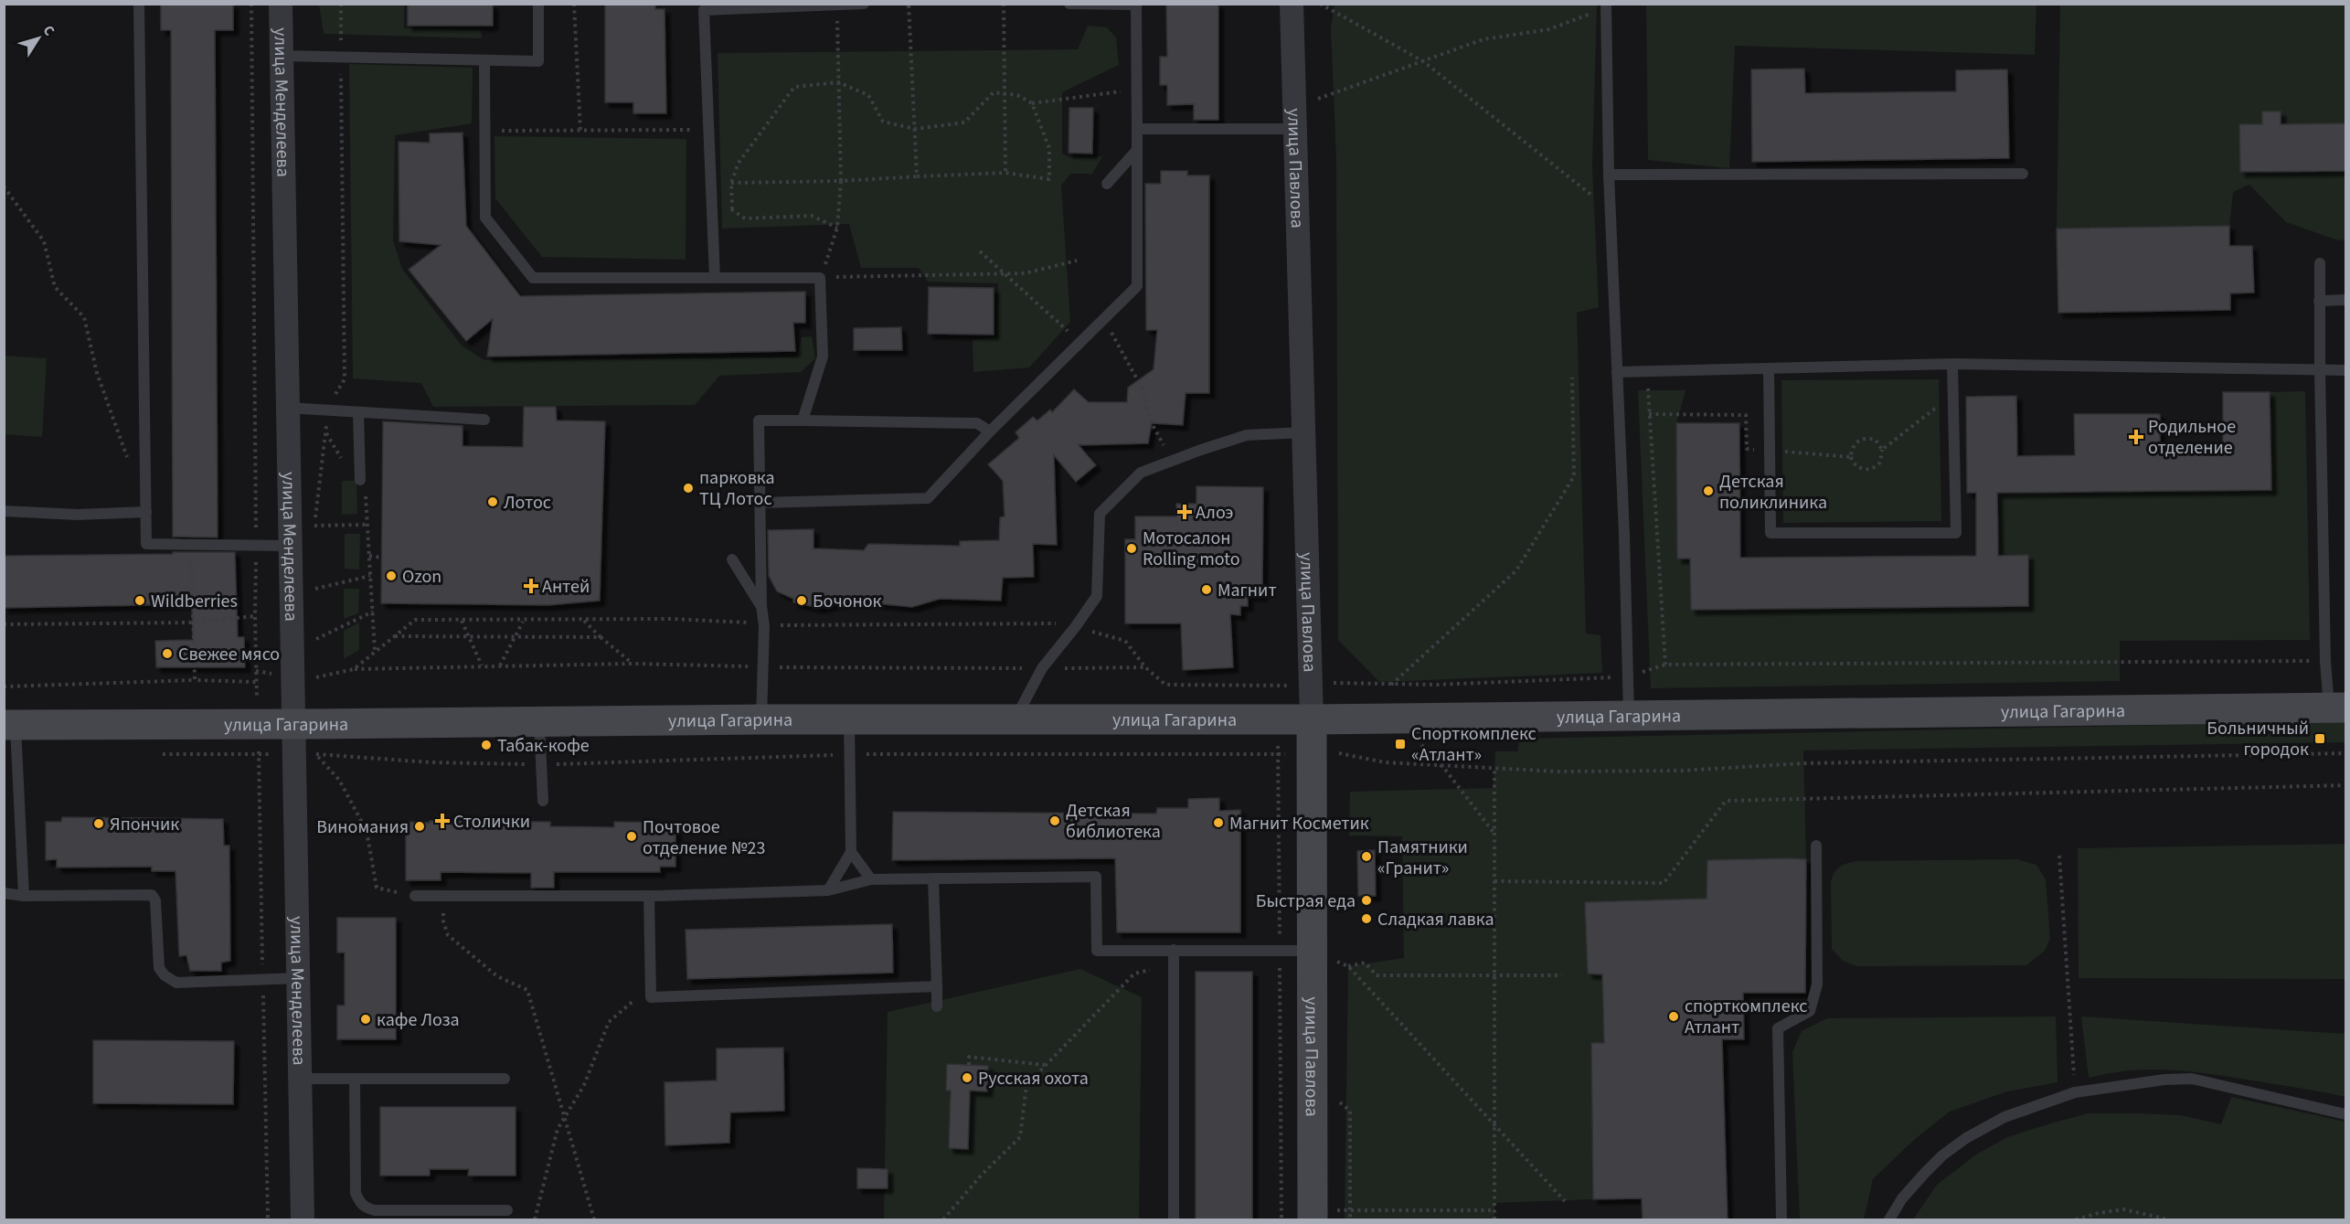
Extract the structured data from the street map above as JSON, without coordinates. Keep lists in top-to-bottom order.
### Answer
{
  "streets": {
    "main road": ["улица Павлова", "улица Гагарина"],
    "street": ["улица Менделеева"]
  },
  "crossings": [
    ["улица Менделеева", "улица Гагарина"],
    ["улица Павлова", "улица Гагарина"]
  ],
  "places": {
    "health": [
      "Родильное отделение",
      "Алоэ",
      "Антей",
      "Столички"
    ],
    "other": [
      "парковка ТЦ Лотос",
      "Детская поликлиника",
      "Лотос",
      "Мотосалон Rolling moto",
      "Ozon",
      "Магнит",
      "Wildberries",
      "Бочонок",
      "Свежее мясо",
      "Табак-кофе",
      "Детская библиотека",
      "Магнит Косметик",
      "Япончик",
      "Виномания",
      "Почтовое отделение №23",
      "Памятники «Гранит»",
      "Быстрая еда",
      "Сладкая лавка",
      "спорткомплекс Атлант",
      "кафе Лоза",
      "Русская охота"
    ],
    "transit": ["Больничный городок", "Спорткомплекс «Атлант»"]
  },
  "north": "top right"
}
